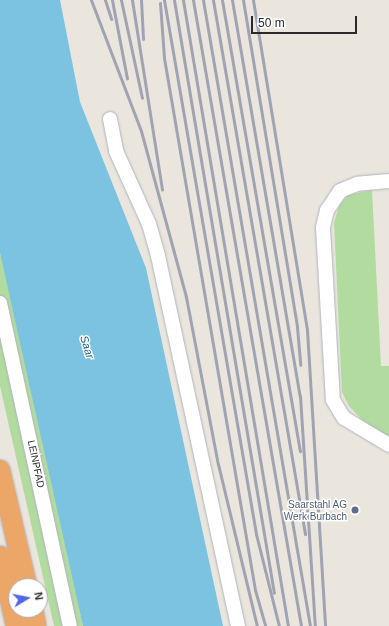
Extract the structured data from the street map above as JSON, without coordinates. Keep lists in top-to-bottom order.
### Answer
{
  "streets": {
    "lane": ["LEINPFAD"]
  },
  "water": ["Saar"],
  "places": ["Saarstahl AG Werk Burbach"],
  "scale_bar": "50 m",
  "north": "right"
}
